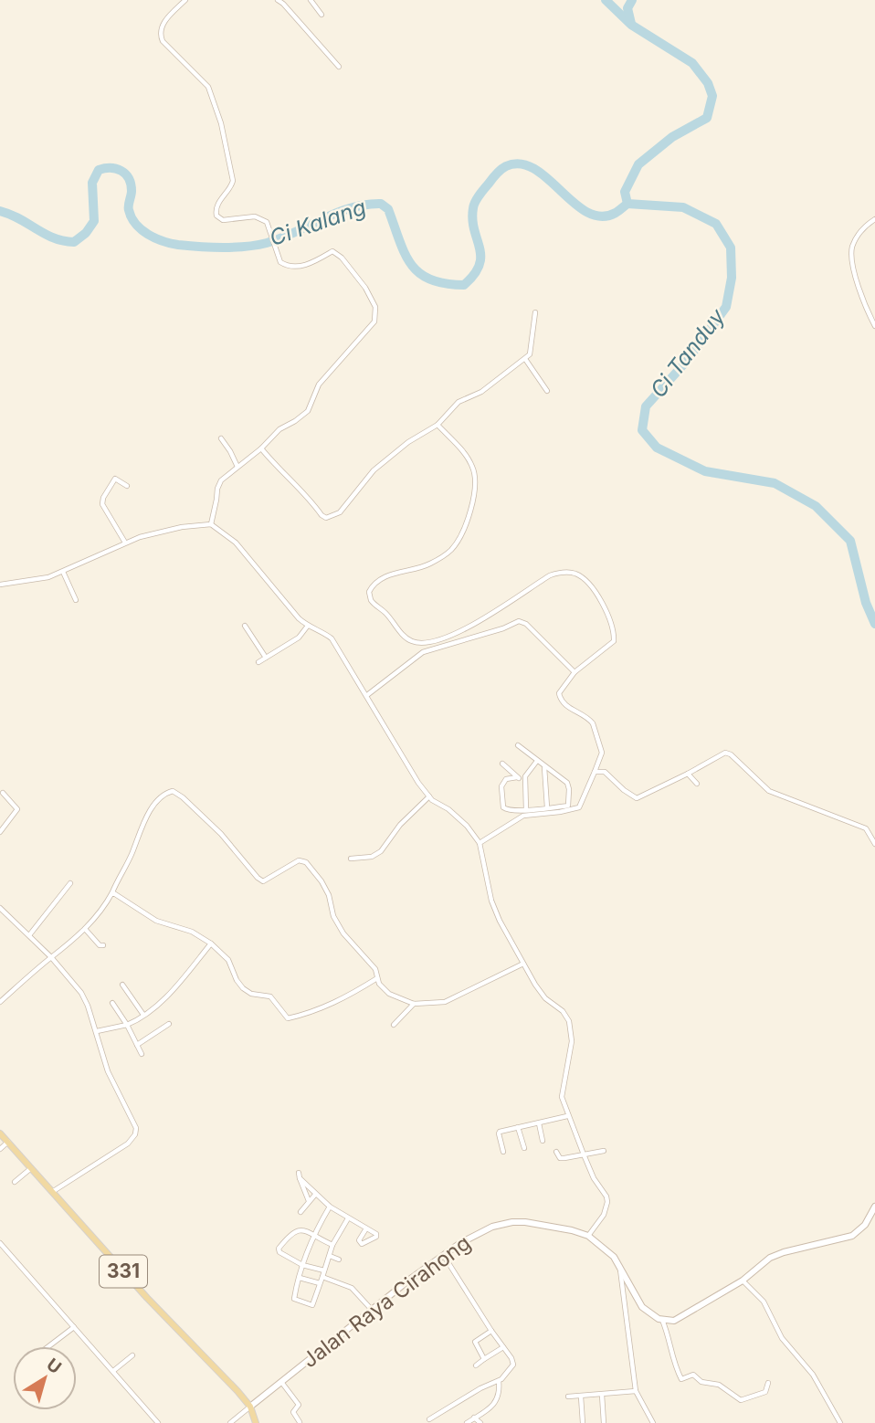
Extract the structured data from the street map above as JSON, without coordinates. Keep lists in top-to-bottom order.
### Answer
{
  "streets": {
    "main road": ["331"],
    "street": ["Jalan Raya Cirahong"]
  },
  "crossings": [
    ["331", "Jalan Raya Cirahong"]
  ],
  "water": ["Ci Kalang", "Ci Tanduy"],
  "north": "top right"
}
